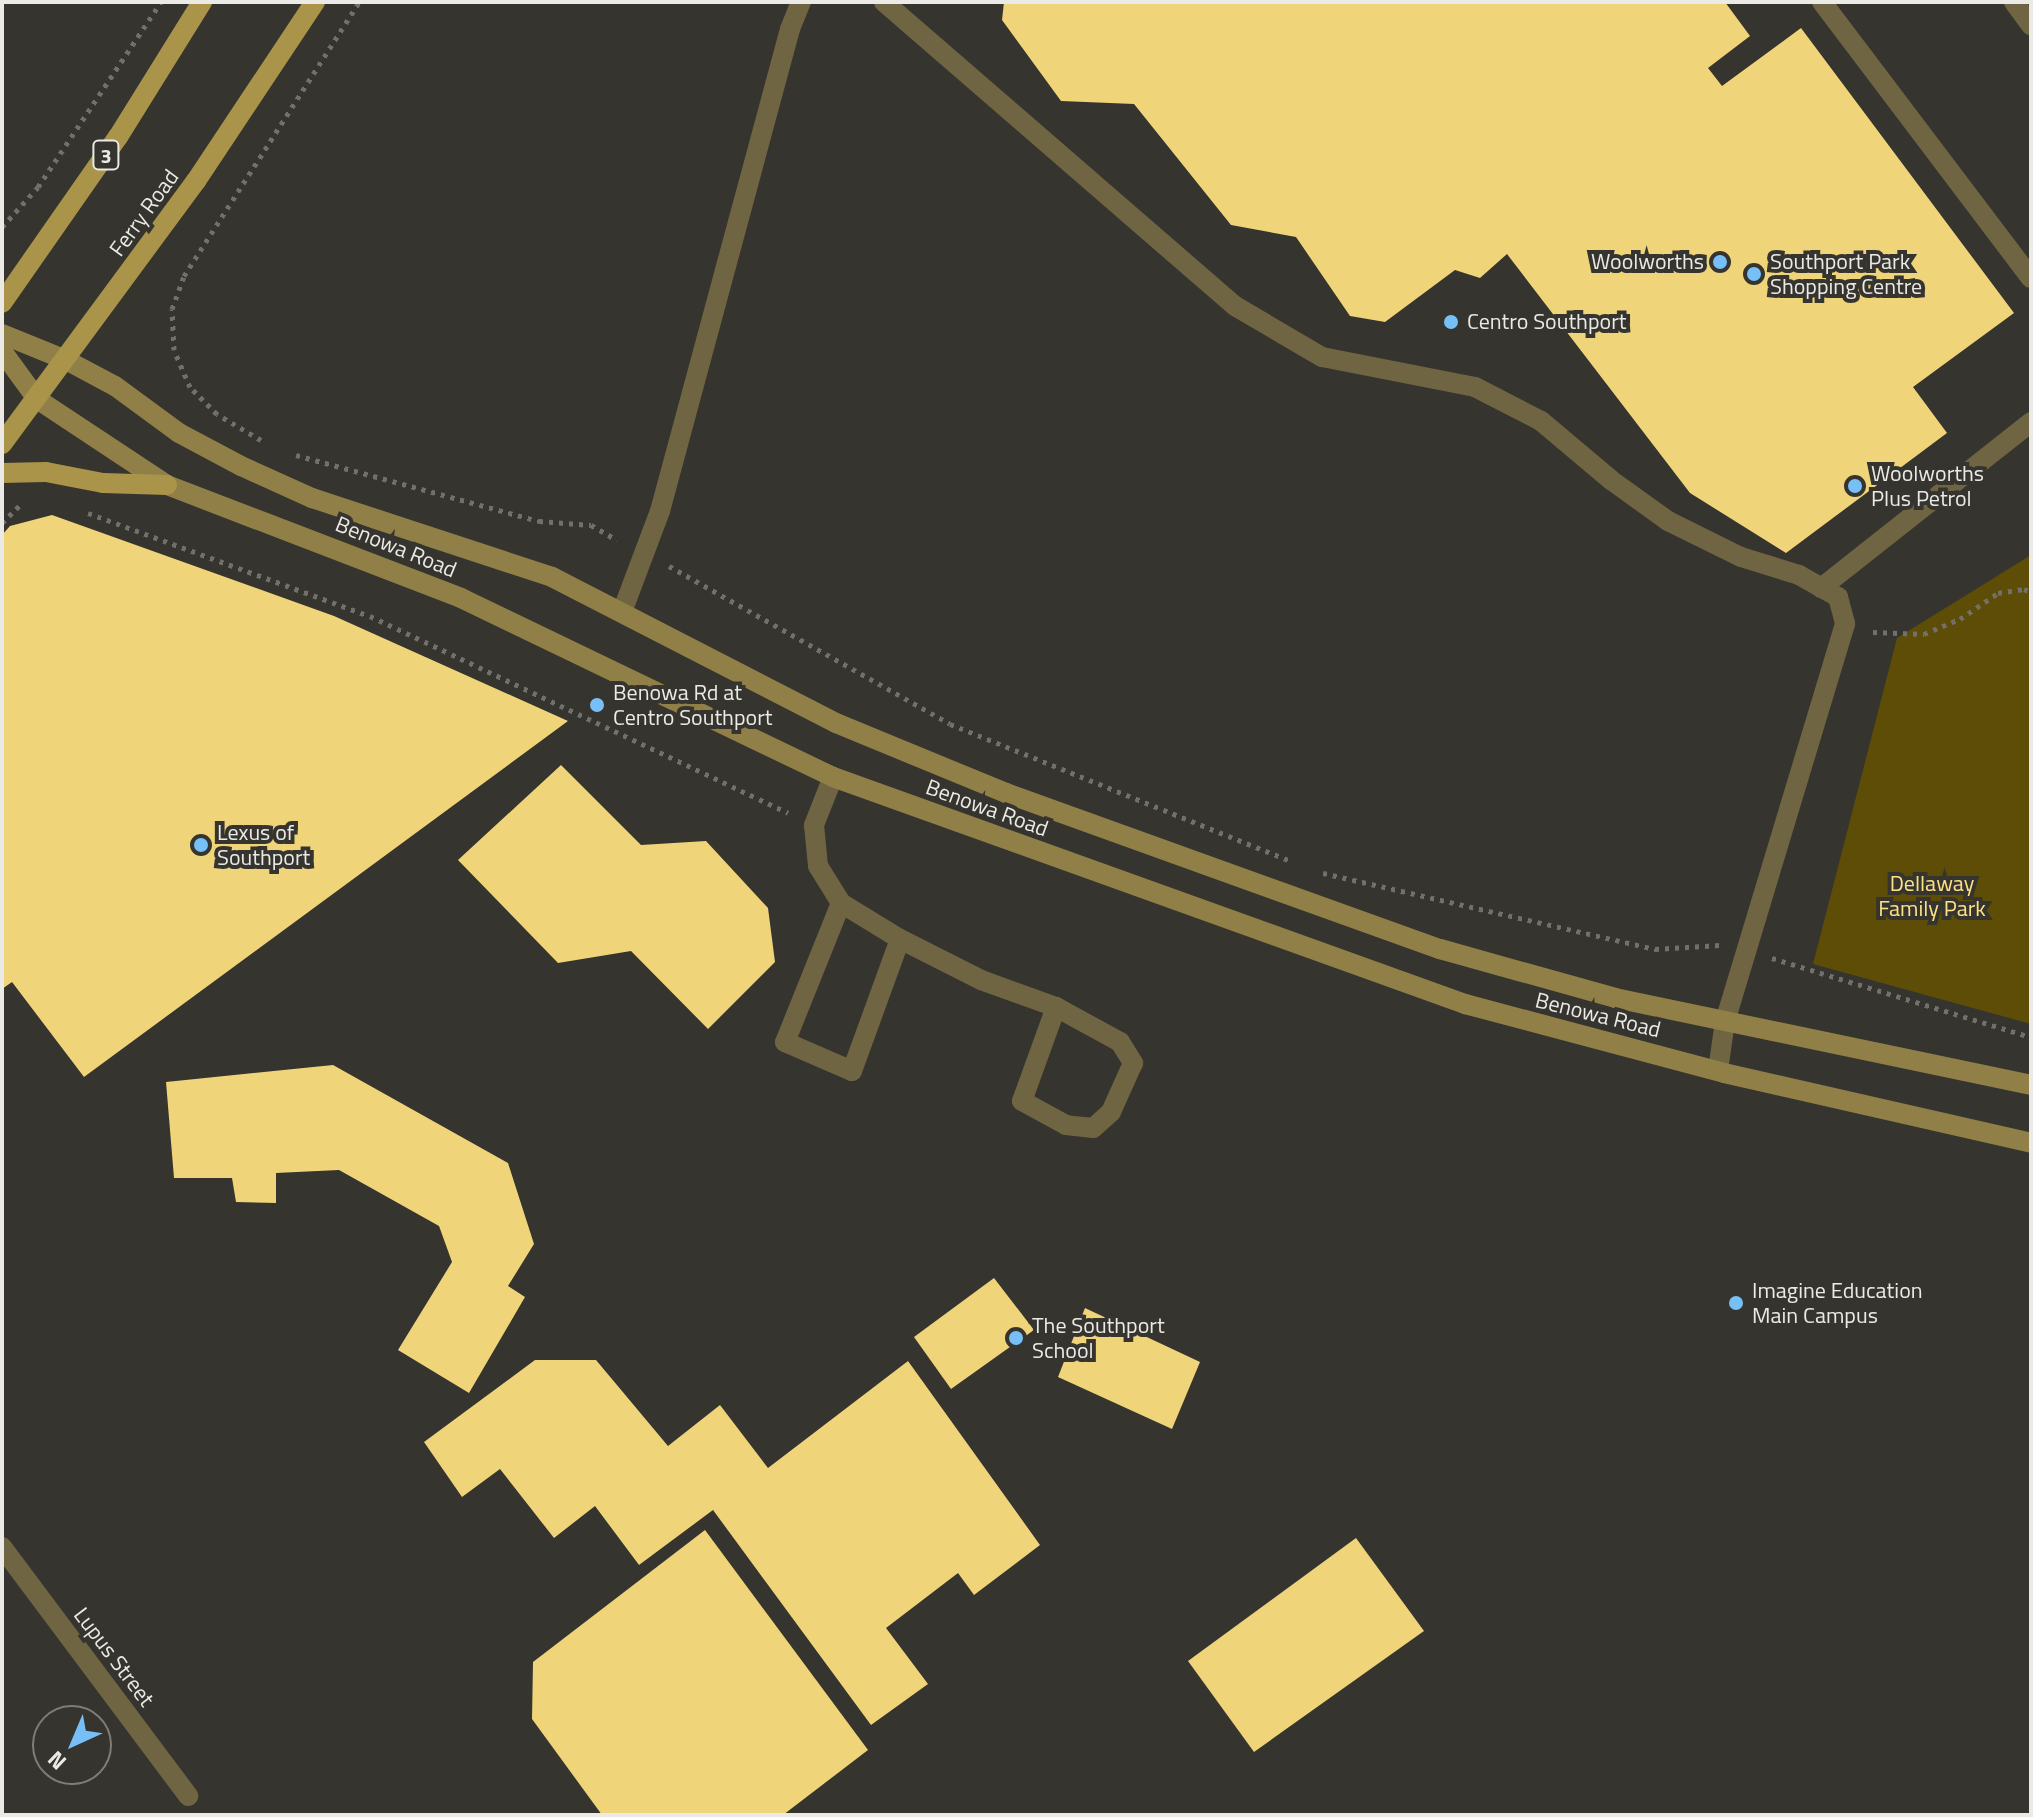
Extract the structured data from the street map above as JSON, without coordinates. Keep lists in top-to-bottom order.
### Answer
{
  "streets": {
    "main road": ["3", "Ferry Road", "Benowa Road"],
    "street": ["Lupus Street"]
  },
  "crossings": [
    ["Ferry Road", "Benowa Road"]
  ],
  "parks": ["Dellaway Family Park"],
  "places": [
    "Woolworths",
    "Southport Park Shopping Centre",
    "Centro Southport",
    "Woolworths Plus Petrol",
    "Benowa Rd at Centro Southport",
    "Lexus of Southport",
    "Imagine Education Main Campus",
    "The Southport School"
  ],
  "north": "bottom left"
}
